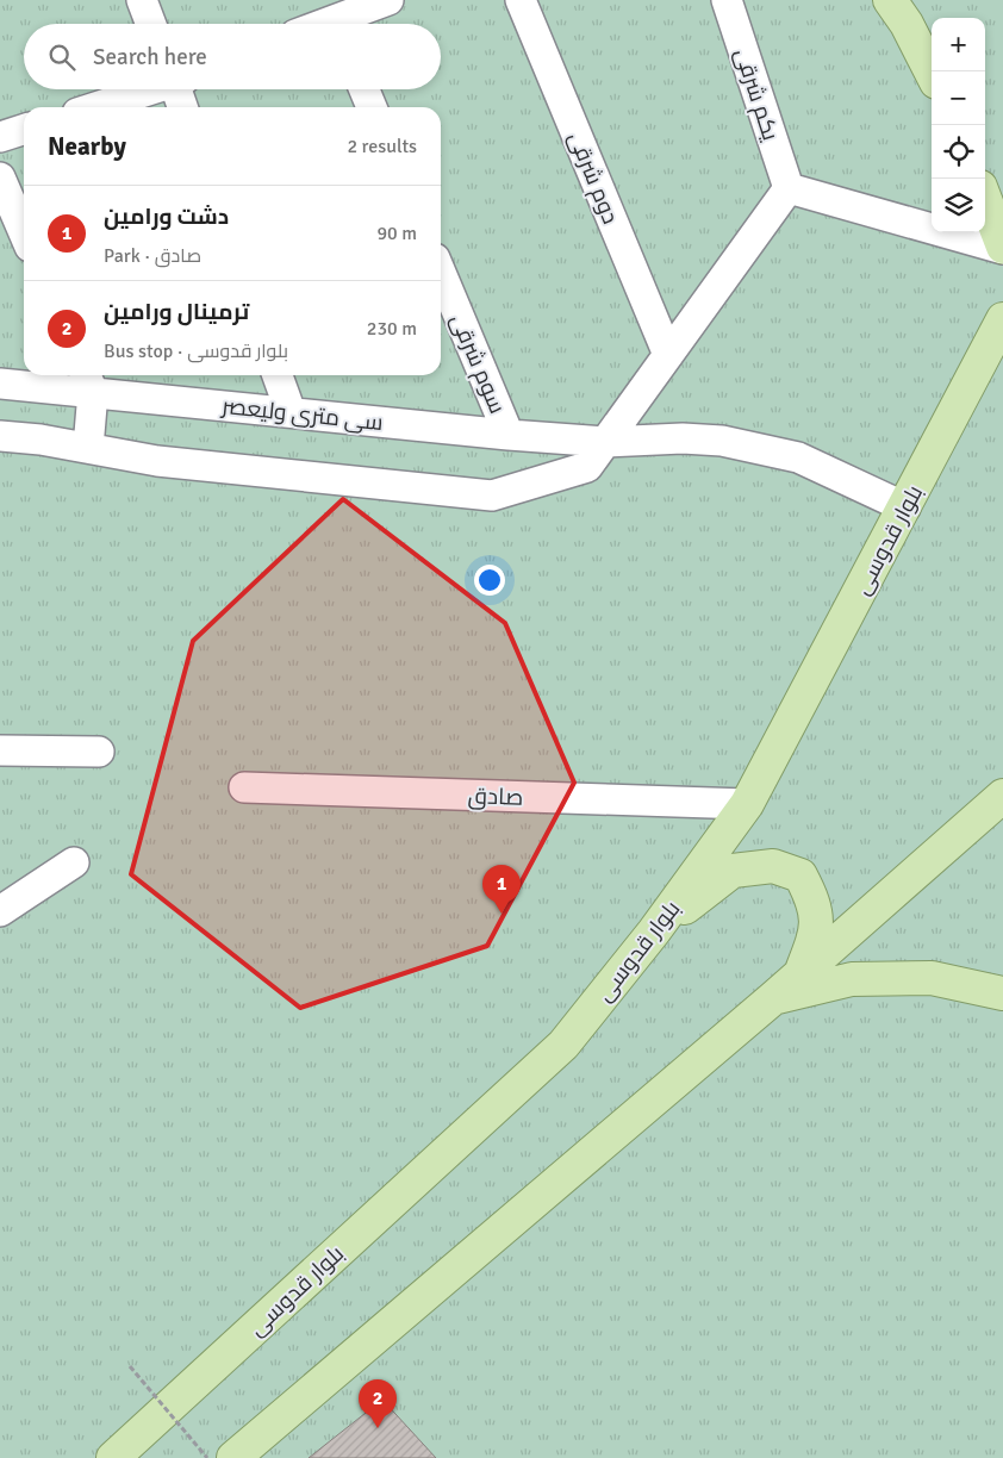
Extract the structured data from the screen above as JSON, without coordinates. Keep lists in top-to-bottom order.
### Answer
{
  "streets": {
    "main road": ["بلوار قدوسی"],
    "street": [
      "یکم شرقی",
      "دوم شرقی",
      "سوم شرقی",
      "سی متری ولیعصر",
      "صادق"
    ]
  },
  "crossings": [
    ["سوم شرقی", "سی متری ولیعصر"],
    ["سی متری ولیعصر", "بلوار قدوسی"],
    ["بلوار قدوسی", "صادق"]
  ],
  "page": {
    "map_buttons": ["+", "−"],
    "search": "Search here",
    "heading": ["Nearby", "2 results"],
    "list": [
      {
        "mark": "1",
        "name": "دشت ورامین",
        "note": "Park · صادق",
        "value": "90 m"
      },
      {
        "mark": "2",
        "name": "ترمینال ورامین",
        "note": "Bus stop · بلوار قدوسی",
        "value": "230 m"
      }
    ],
    "pins": ["1", "2"]
  }
}
